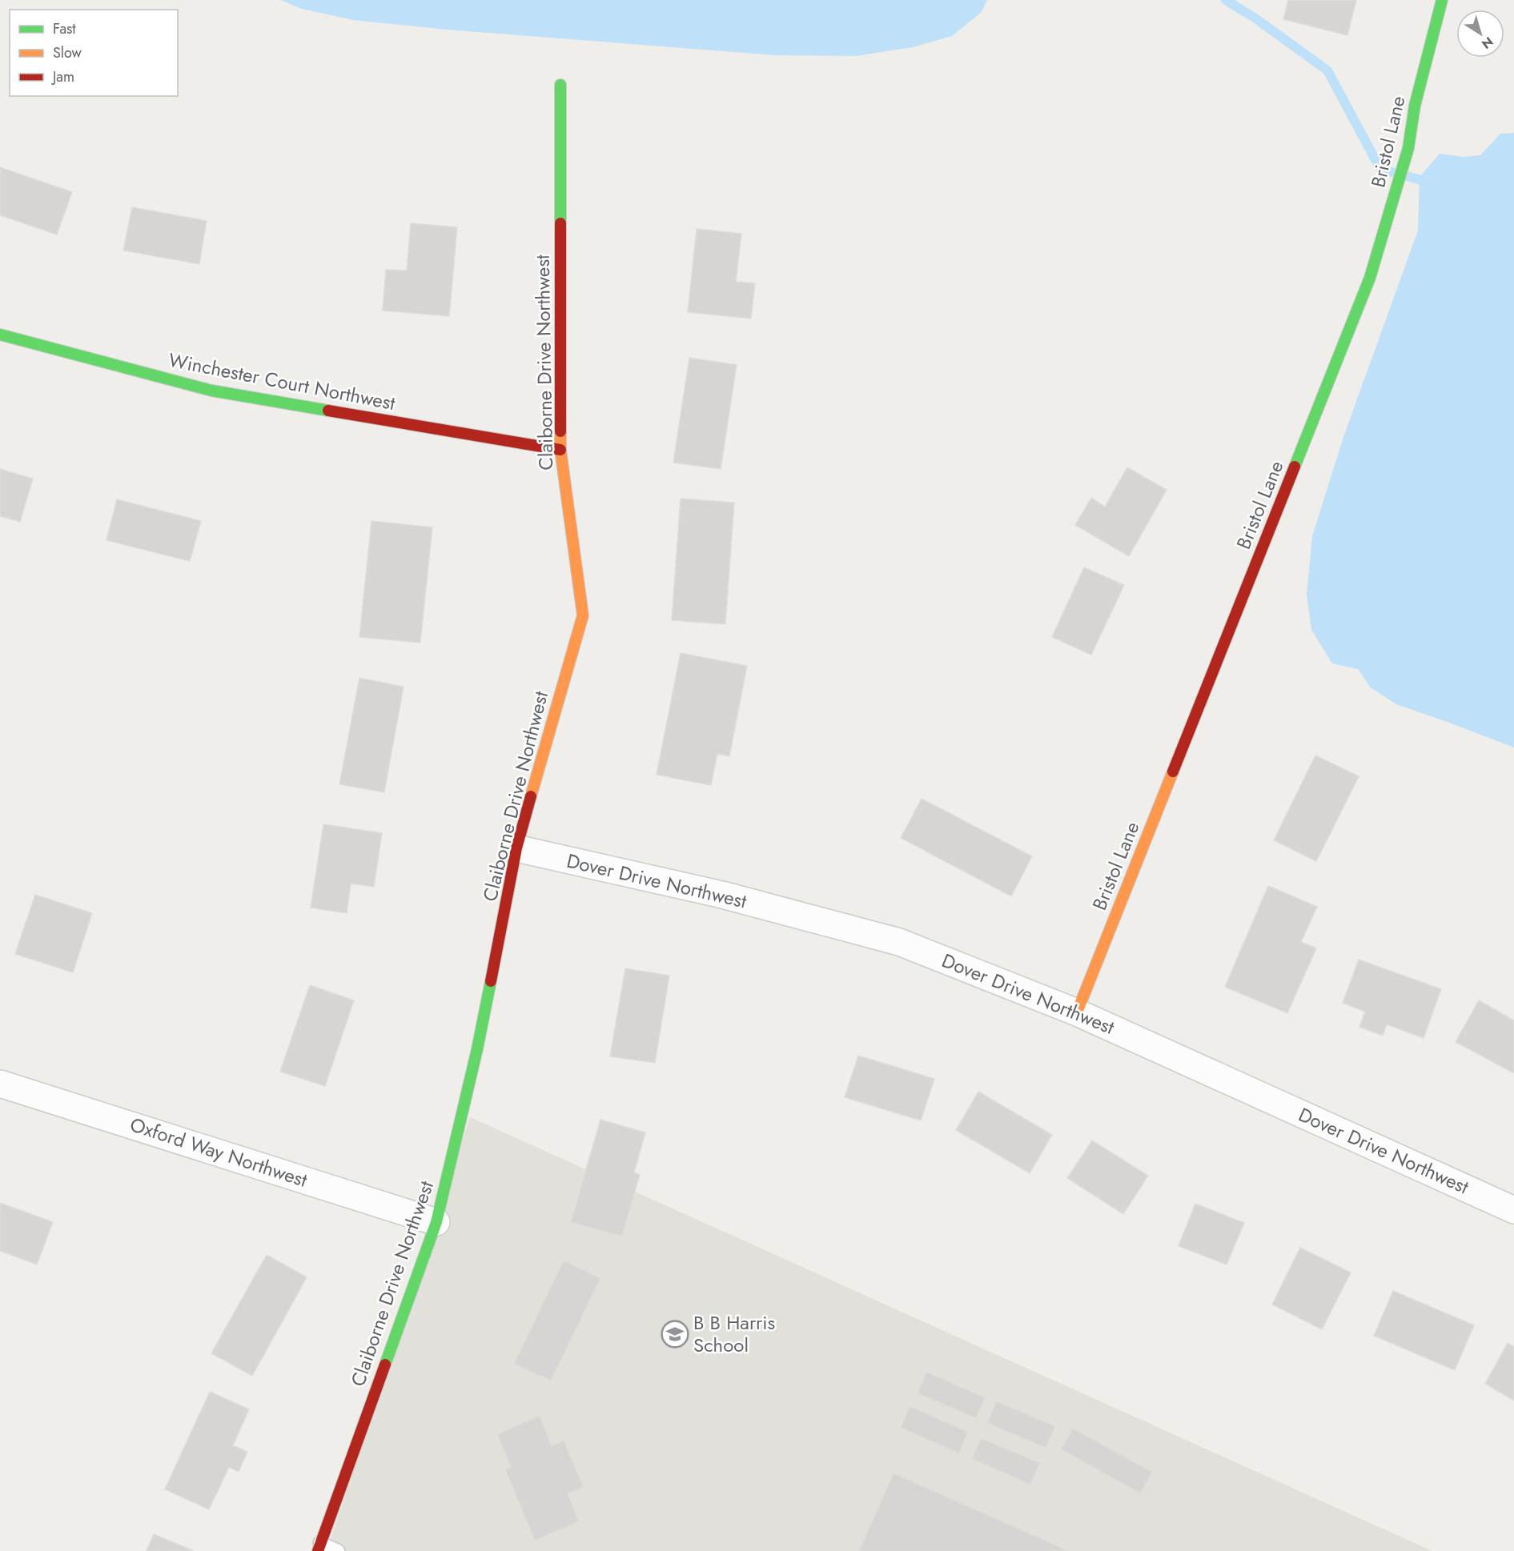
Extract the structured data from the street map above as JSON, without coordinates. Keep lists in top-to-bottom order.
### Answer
{
  "streets": {
    "street": [
      "Bristol Lane",
      "Claiborne Drive Northwest",
      "Winchester Court Northwest",
      "Dover Drive Northwest",
      "Oxford Way Northwest"
    ]
  },
  "crossings": [
    ["Bristol Lane", "Dover Drive Northwest"],
    ["Claiborne Drive Northwest", "Winchester Court Northwest"],
    ["Claiborne Drive Northwest", "Dover Drive Northwest"],
    ["Claiborne Drive Northwest", "Oxford Way Northwest"]
  ],
  "places": {
    "school or university": ["B B Harris School"]
  },
  "legend": ["Fast", "Slow", "Jam"],
  "north": "bottom right"
}
